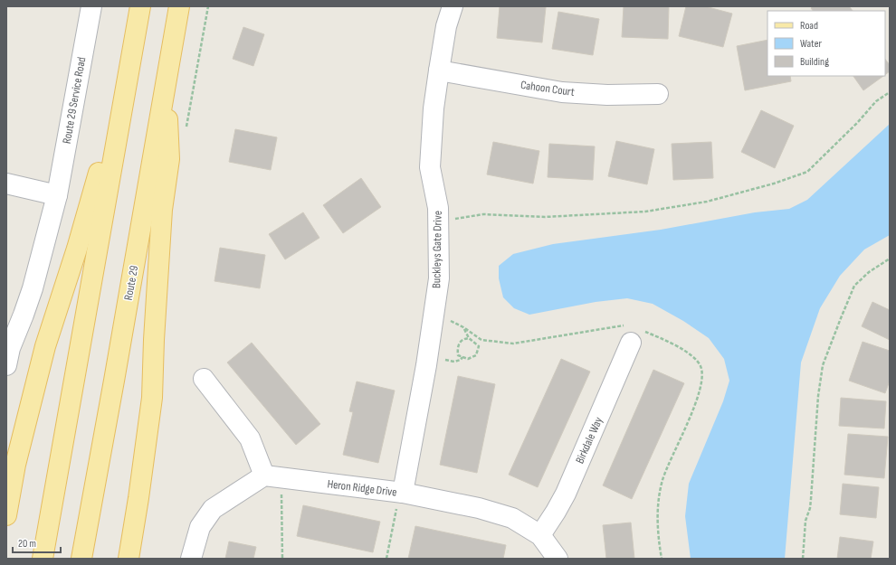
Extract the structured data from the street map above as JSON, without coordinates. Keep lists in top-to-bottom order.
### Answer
{
  "streets": {
    "main road": ["Route 29"],
    "street": [
      "Cahoon Court",
      "Route 29 Service Road",
      "Buckleys Gate Drive",
      "Birkdale Way",
      "Heron Ridge Drive"
    ]
  },
  "crossings": [
    ["Cahoon Court", "Buckleys Gate Drive"],
    ["Buckleys Gate Drive", "Heron Ridge Drive"],
    ["Birkdale Way", "Heron Ridge Drive"]
  ],
  "legend": ["Road", "Water", "Building"],
  "scale_bar": "20 m"
}
